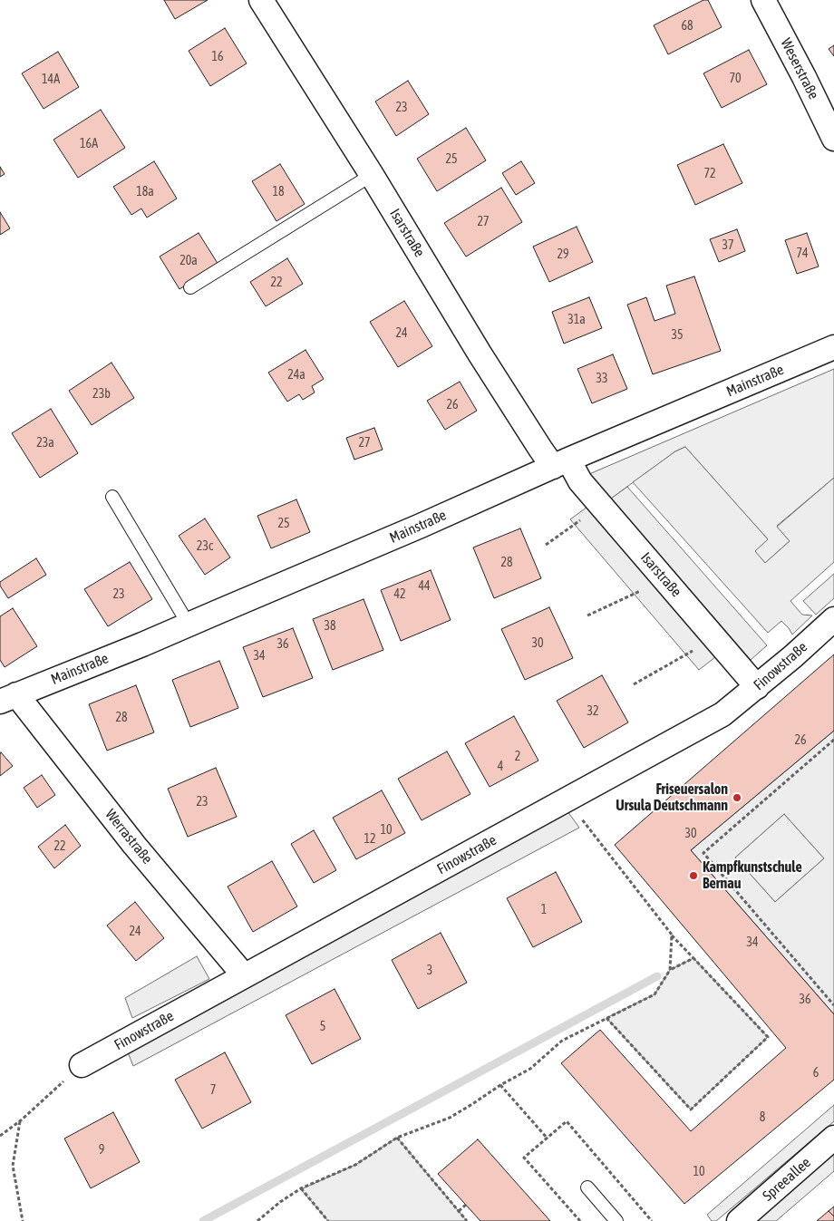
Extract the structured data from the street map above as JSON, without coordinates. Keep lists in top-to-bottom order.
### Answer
{
  "streets": {
    "street": [
      "Weserstraße",
      "Isarstraße",
      "Mainstraße",
      "Finowstraße",
      "Werrastraße",
      "Spreeallee"
    ]
  },
  "crossings": [
    ["Isarstraße", "Mainstraße"],
    ["Isarstraße", "Finowstraße"],
    ["Mainstraße", "Werrastraße"],
    ["Finowstraße", "Werrastraße"]
  ],
  "places": ["Friseuersalon Ursula Deutschmann", "Kampfkunstschule Bernau"],
  "house_numbers": [
    "68",
    "16",
    "70",
    "14A",
    "23",
    "16A",
    "25",
    "72",
    "18a",
    "18",
    "27",
    "37",
    "74",
    "29",
    "20a",
    "22",
    "31a",
    "24",
    "35",
    "24a",
    "33",
    "23b",
    "26",
    "23a",
    "27",
    "25",
    "23c",
    "28",
    "44",
    "23",
    "42",
    "38",
    "30",
    "36",
    "34",
    "32",
    "28",
    "26",
    "2",
    "4",
    "23",
    "10",
    "30",
    "12",
    "22",
    "1",
    "24",
    "34",
    "3",
    "36",
    "5",
    "6",
    "7",
    "8",
    "9",
    "10"
  ]
}
